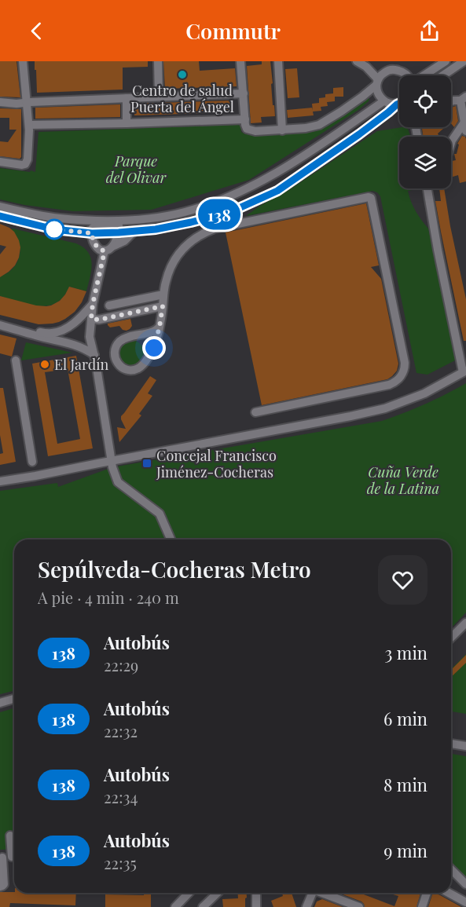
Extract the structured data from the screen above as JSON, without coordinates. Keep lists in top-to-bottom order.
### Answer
{
  "parks": ["Parque del Olivar", "Cuña Verde de la Latina"],
  "places": {
    "other": ["Centro de salud Puerta del Ángel", "El Jardín"],
    "transit": ["Concejal Francisco Jiménez-Cocheras"]
  },
  "lines": ["bus line 138"],
  "page": {
    "header": "Commutr",
    "on_map": "138",
    "heading": ["Sepúlveda-Cocheras Metro", "A pie · 4 min · 240 m"],
    "list": [
      {
        "mark": "138",
        "name": "Autobús",
        "note": "22:29",
        "value": "3 min"
      },
      {
        "mark": "138",
        "name": "Autobús",
        "note": "22:32",
        "value": "6 min"
      },
      {
        "mark": "138",
        "name": "Autobús",
        "note": "22:34",
        "value": "8 min"
      },
      {
        "mark": "138",
        "name": "Autobús",
        "note": "22:35",
        "value": "9 min"
      }
    ]
  }
}
